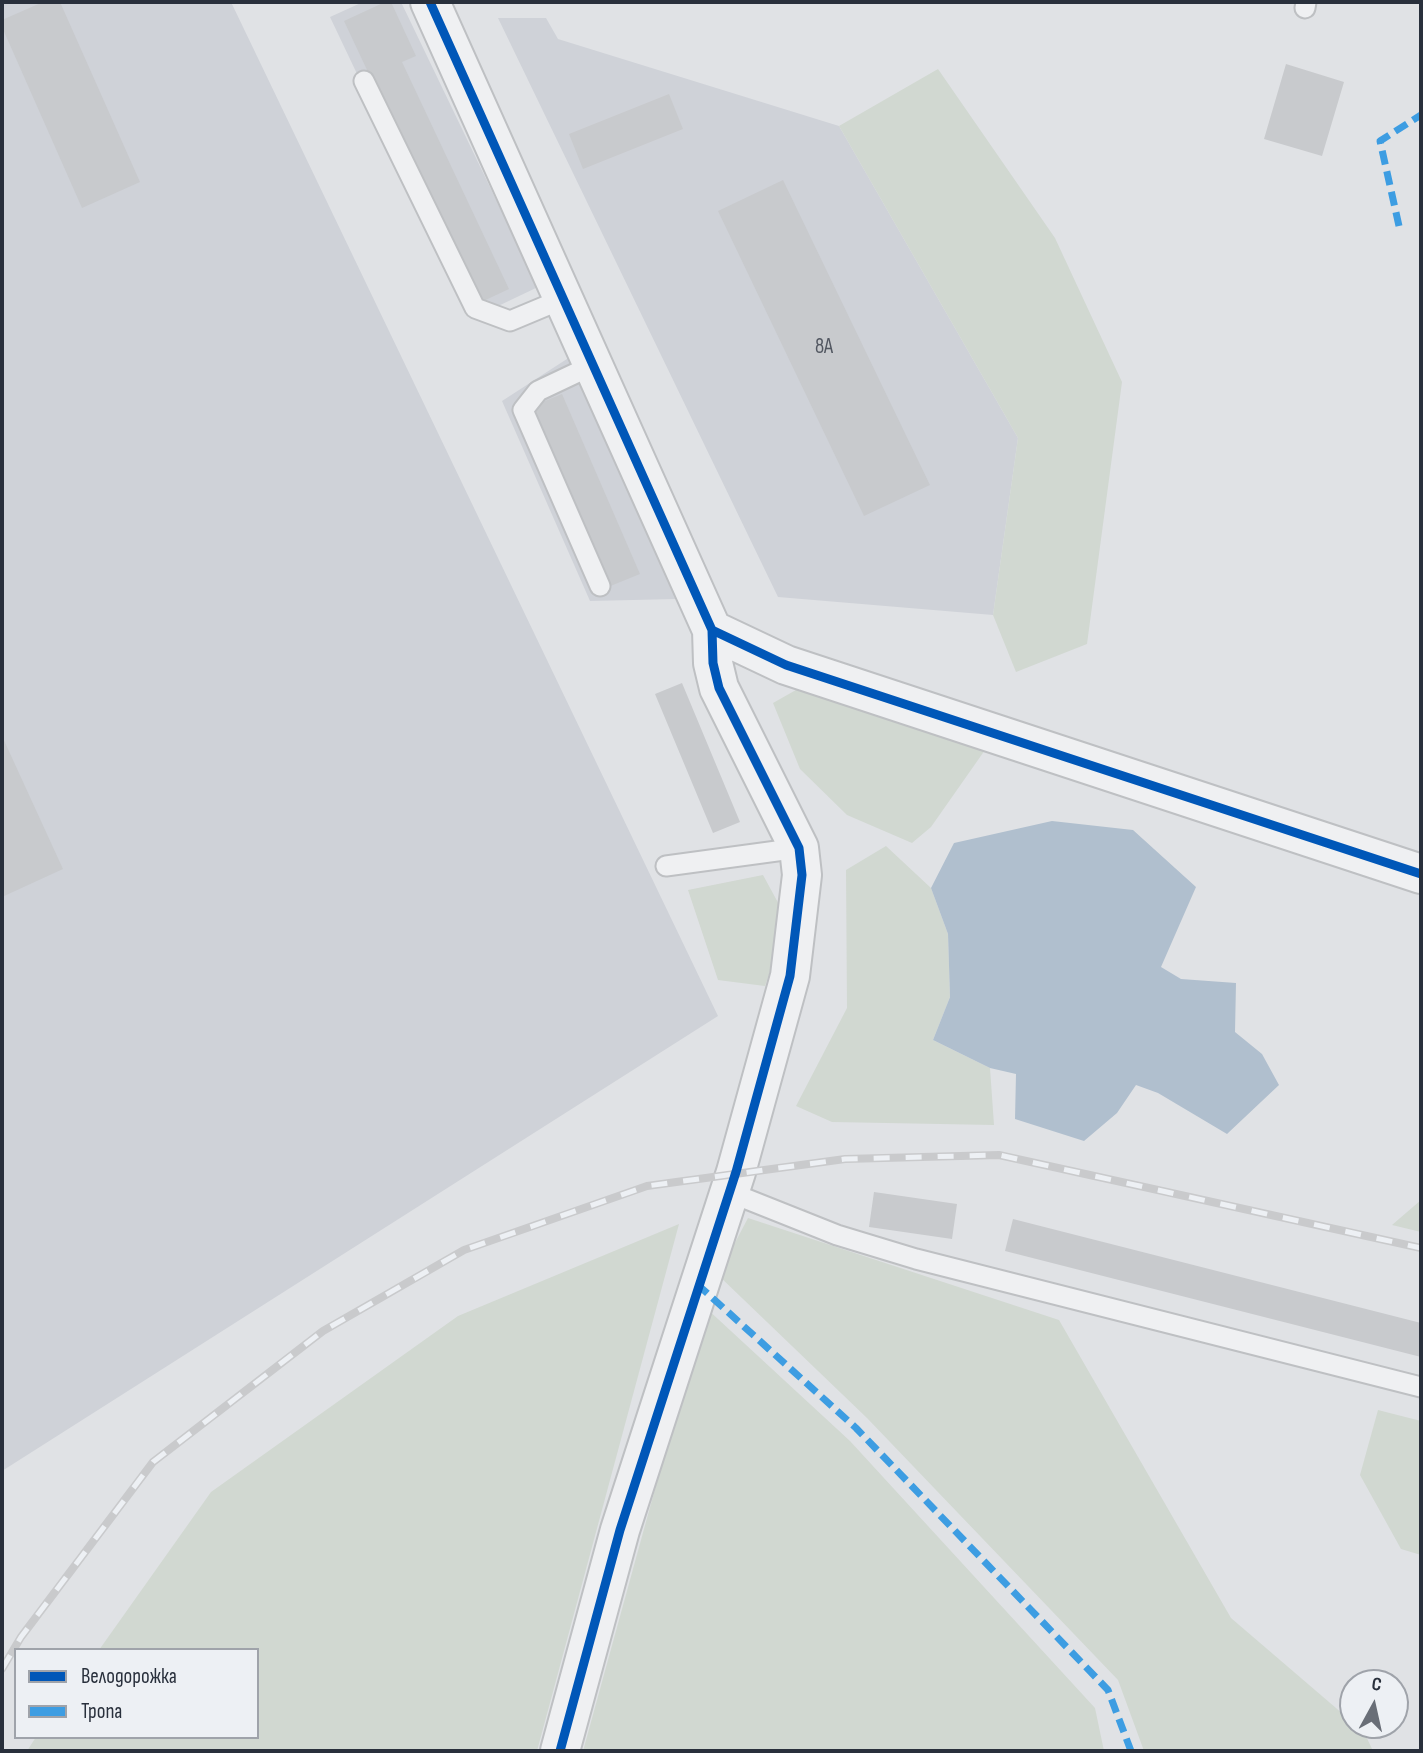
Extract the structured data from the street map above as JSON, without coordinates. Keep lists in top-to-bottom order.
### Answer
{
  "house_numbers": ["8А"],
  "legend": ["Велодорожка", "Тропа"],
  "north": "top"
}
